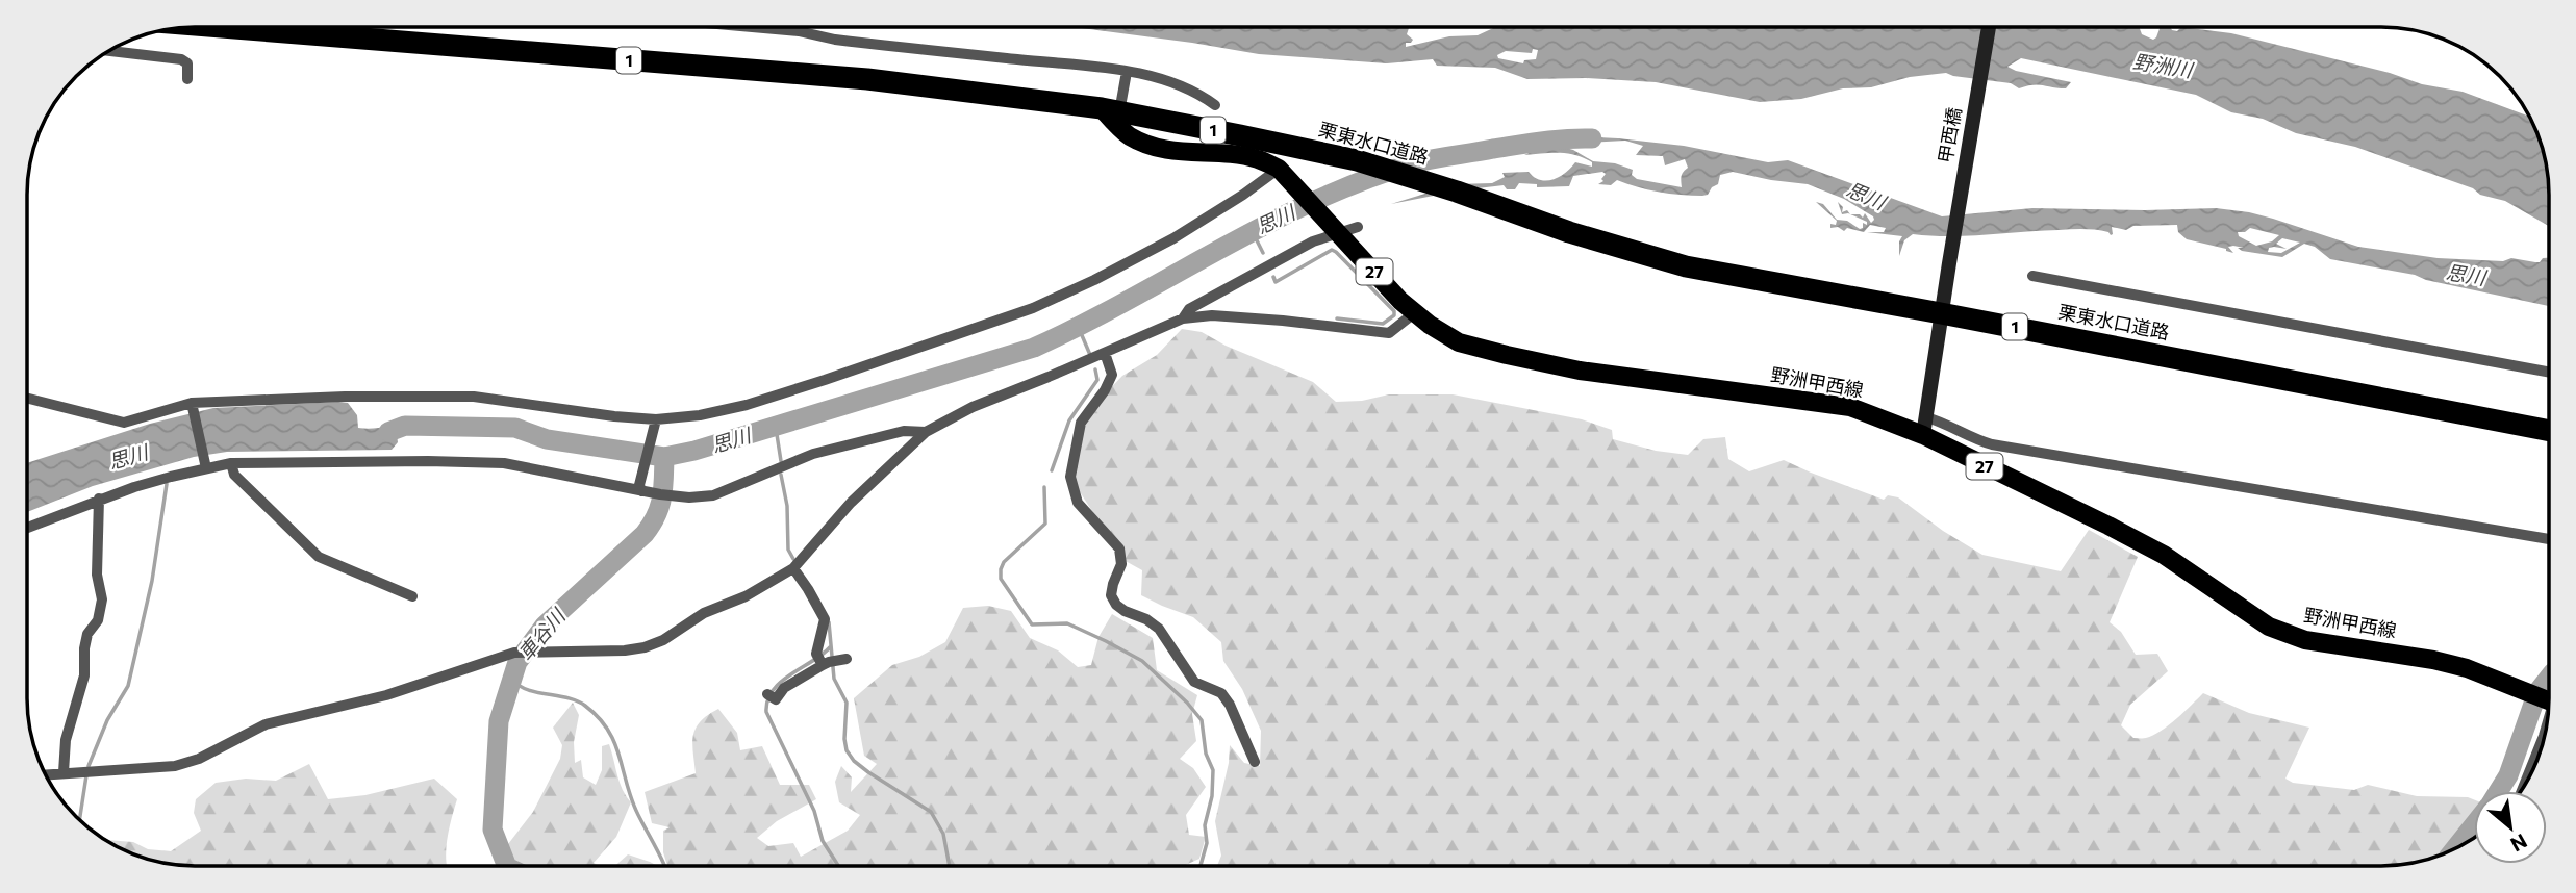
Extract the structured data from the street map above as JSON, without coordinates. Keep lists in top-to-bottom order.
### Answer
{
  "streets": {
    "highway": ["1", "栗東水口道路"],
    "main road": ["27", "野洲甲西線"],
    "street": ["甲西橋"]
  },
  "crossings": [
    ["甲西橋", "栗東水口道路"],
    ["甲西橋", "野洲甲西線"],
    ["栗東水口道路", "野洲甲西線"]
  ],
  "water": ["野洲川", "思川", "車谷川"],
  "north": "bottom right"
}
